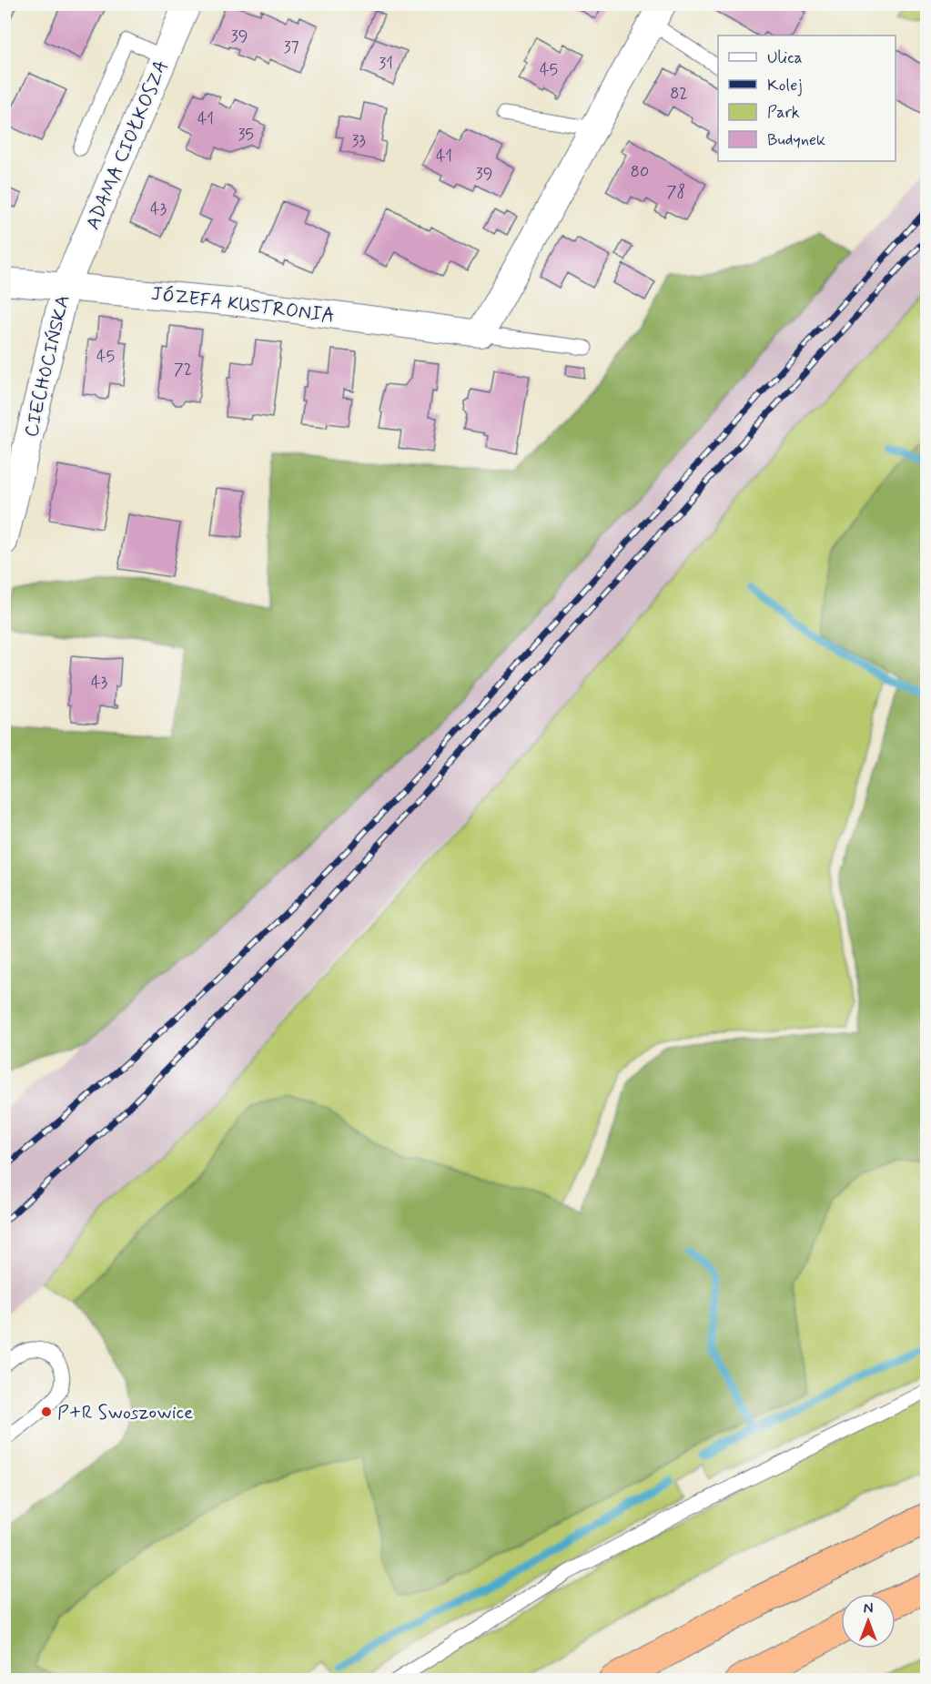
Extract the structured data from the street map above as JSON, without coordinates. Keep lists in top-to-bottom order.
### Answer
{
  "streets": {
    "street": ["ADAMA CIOŁKOSZA", "JÓZEFA KUSTRONIA", "CIECHOCIŃSKA"]
  },
  "crossings": [
    ["ADAMA CIOŁKOSZA", "JÓZEFA KUSTRONIA"],
    ["ADAMA CIOŁKOSZA", "CIECHOCIŃSKA"],
    ["JÓZEFA KUSTRONIA", "CIECHOCIŃSKA"]
  ],
  "places": ["P+R Swoszowice"],
  "house_numbers": [
    "39",
    "37",
    "31",
    "45",
    "82",
    "41",
    "35",
    "33",
    "41",
    "80",
    "39",
    "78",
    "43",
    "45",
    "72",
    "43"
  ],
  "legend": [
    "Ulica",
    "Kolej",
    "Park",
    "Budynek"
  ],
  "north": "top"
}
